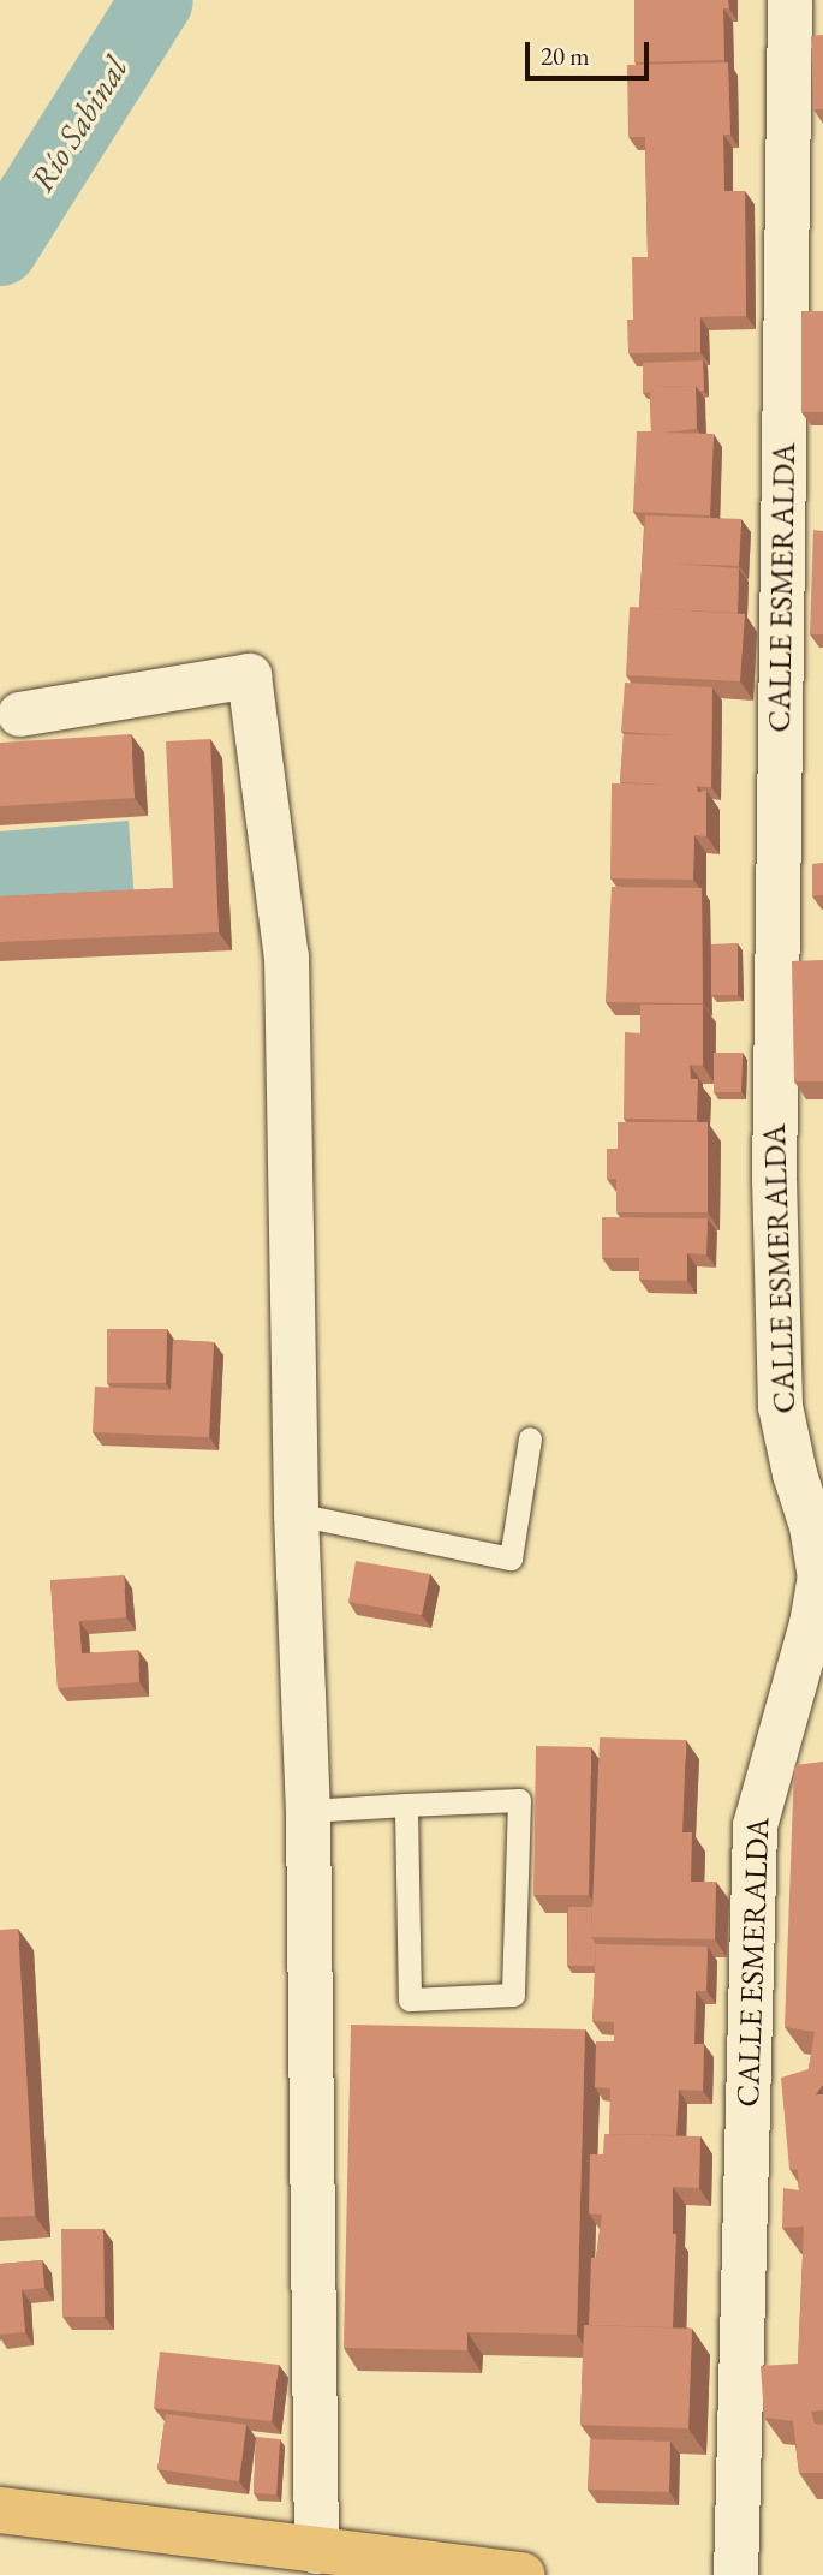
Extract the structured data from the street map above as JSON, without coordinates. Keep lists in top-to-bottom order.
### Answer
{
  "streets": {
    "street": ["CALLE ESMERALDA"]
  },
  "water": ["Río Sabinal"],
  "scale_bar": "20 m"
}
